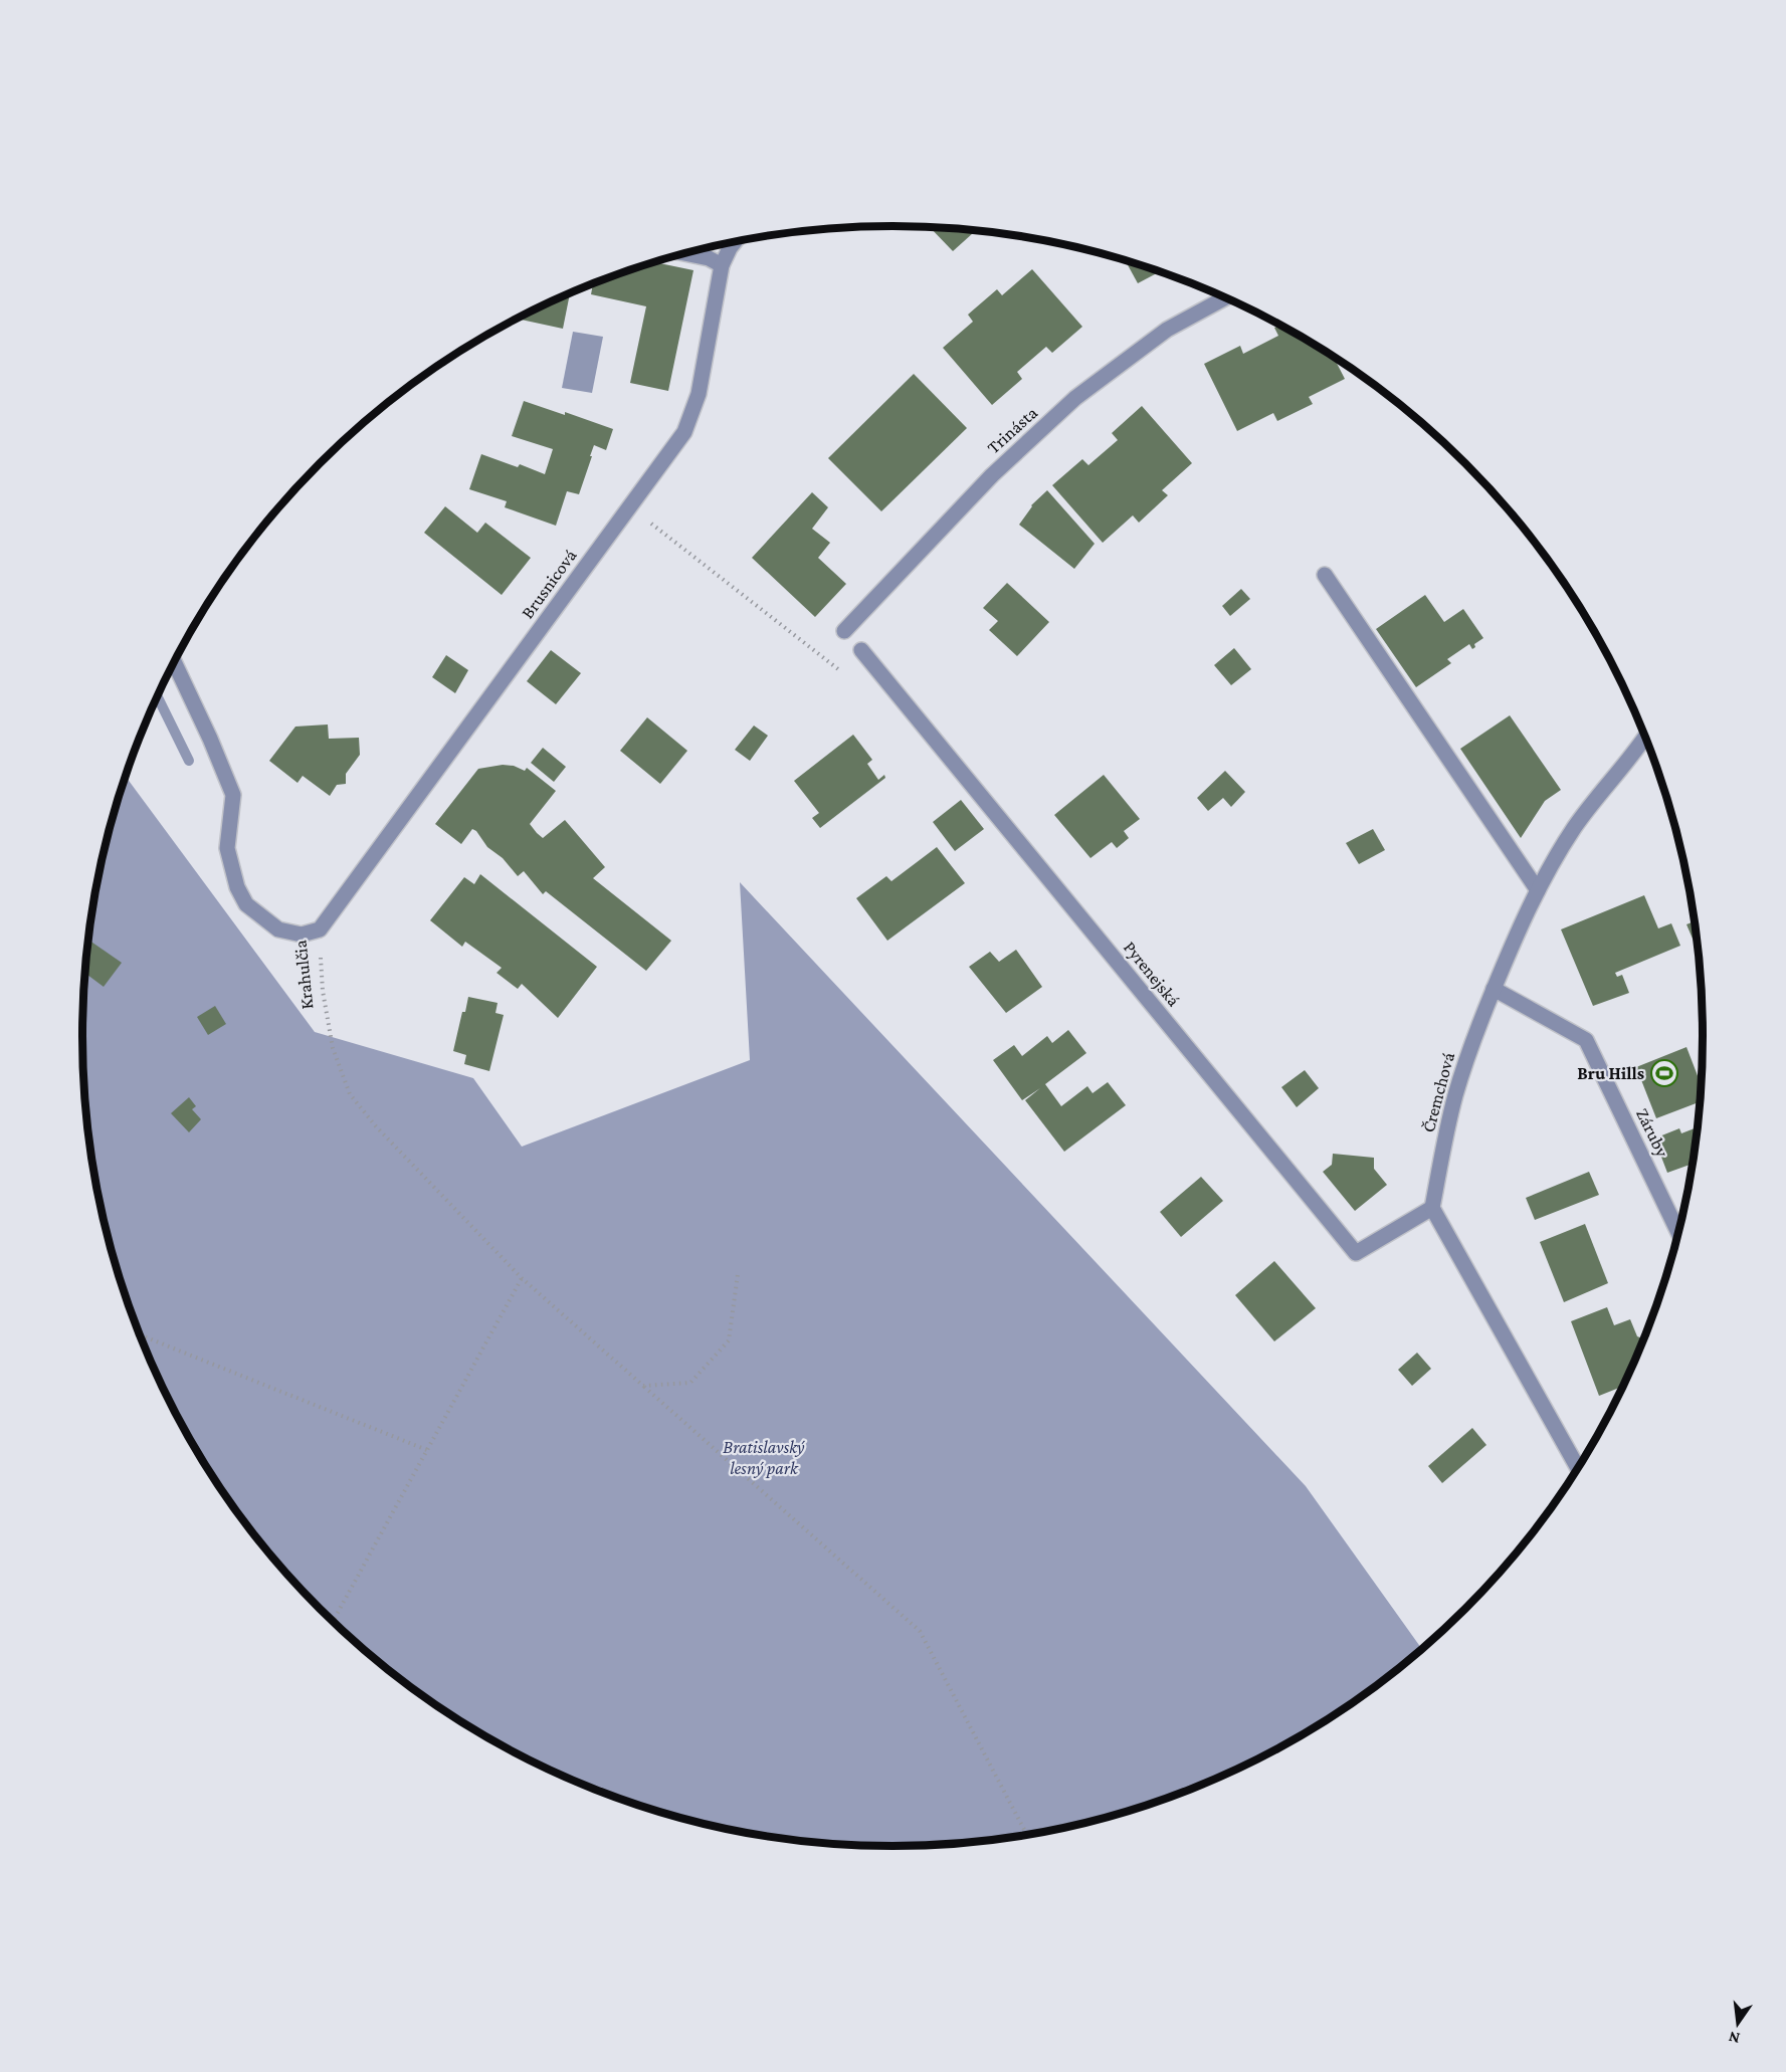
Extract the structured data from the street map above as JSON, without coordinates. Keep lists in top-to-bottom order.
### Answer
{
  "streets": {
    "street": [
      "Trinásta",
      "Brusnicová",
      "Pyrenejská",
      "Krahulčia",
      "Čremchová",
      "Záruby"
    ]
  },
  "crossings": [
    ["Brusnicová", "Krahulčia"],
    ["Pyrenejská", "Čremchová"],
    ["Čremchová", "Záruby"]
  ],
  "parks": ["Bratislavský lesný park"],
  "places": {
    "sports": ["Bru Hills"]
  },
  "north": "bottom"
}
